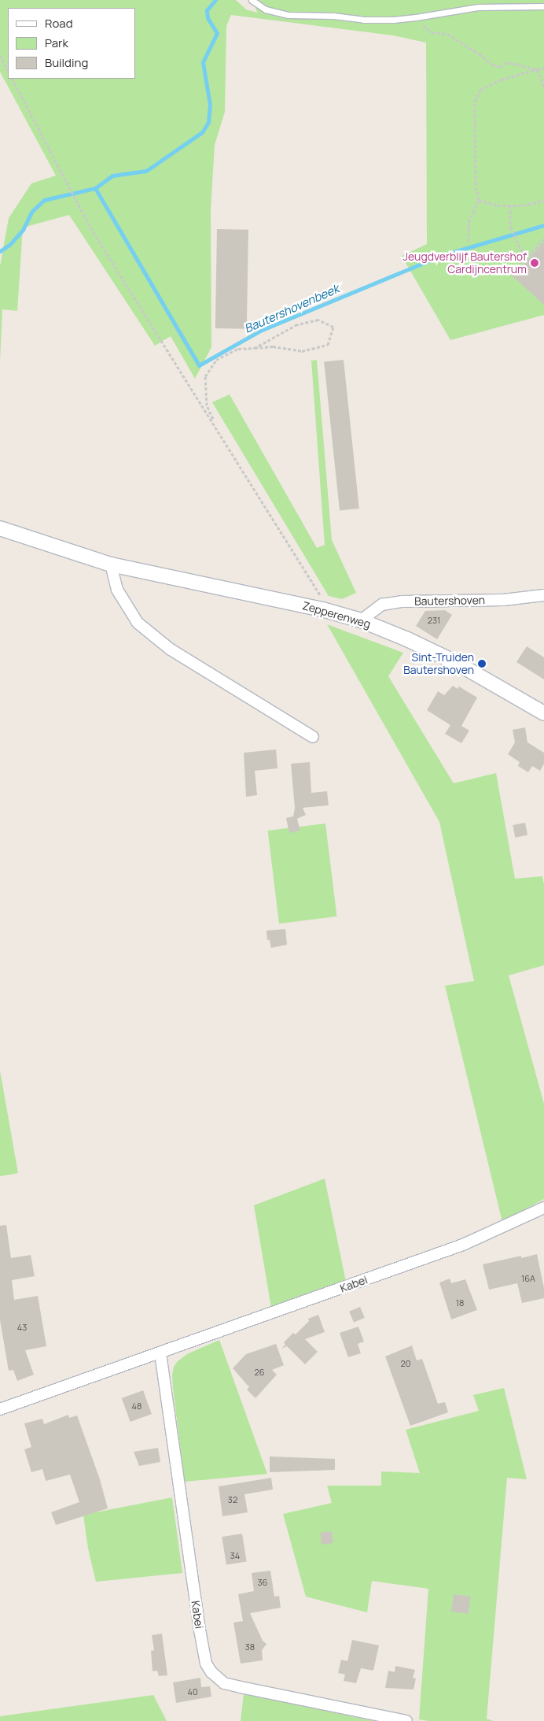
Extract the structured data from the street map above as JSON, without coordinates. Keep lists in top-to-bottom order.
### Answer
{
  "streets": {
    "street": ["Bautershoven", "Zepperenweg", "Kabei"]
  },
  "crossings": [
    ["Bautershoven", "Zepperenweg"]
  ],
  "water": ["Bautershovenbeek"],
  "places": ["Jeugdverblijf Bautershof Cardijncentrum", "Sint-Truiden Bautershoven"],
  "house_numbers": [
    "231",
    "16A",
    "18",
    "43",
    "20",
    "26",
    "48",
    "32",
    "34",
    "36",
    "38",
    "40"
  ],
  "legend": ["Road", "Park", "Building"]
}
